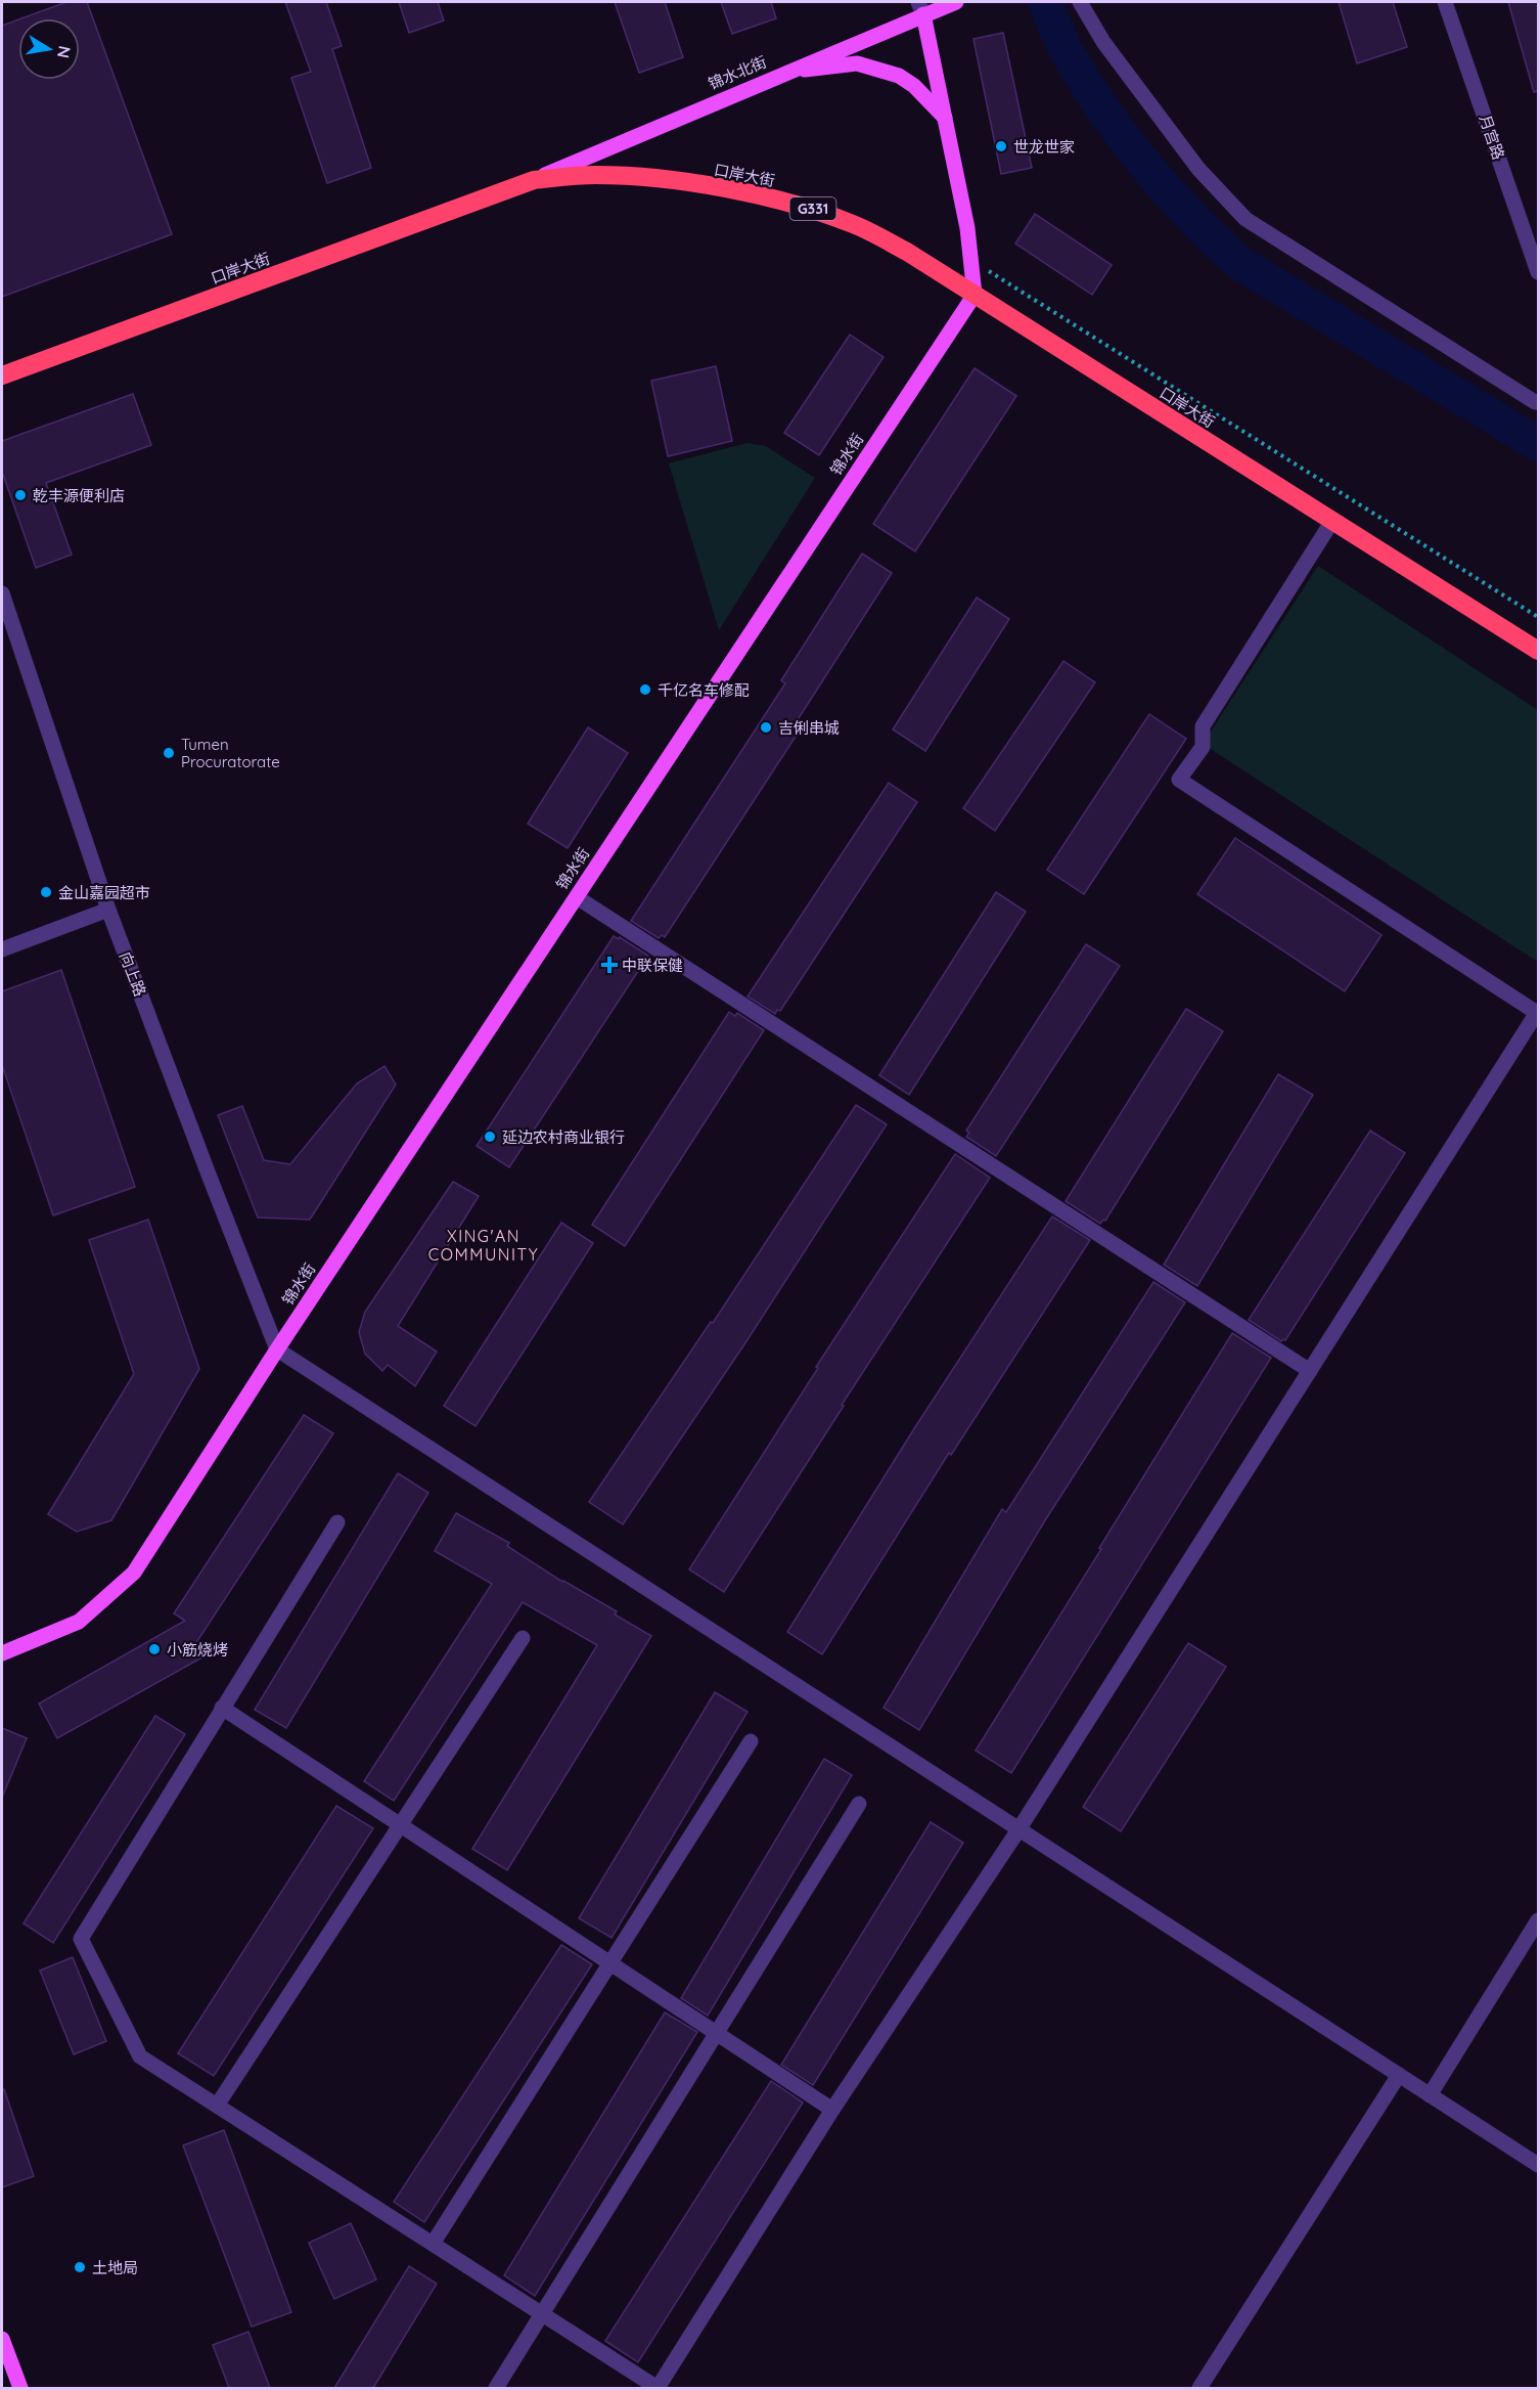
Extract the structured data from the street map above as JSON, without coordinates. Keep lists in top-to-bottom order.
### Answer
{
  "streets": {
    "highway": ["口岸大街", "G331"],
    "main road": ["锦水北街", "锦水街"],
    "street": ["月宫路", "向上路"]
  },
  "crossings": [
    ["锦水北街", "口岸大街"],
    ["口岸大街", "锦水街"],
    ["锦水街", "向上路"]
  ],
  "districts": ["XING'AN COMMUNITY"],
  "places": {
    "other": [
      "世龙世家",
      "乾丰源便利店",
      "千亿名车修配",
      "吉俐串城",
      "Tumen Procuratorate",
      "金山嘉园超市",
      "延边农村商业银行",
      "小筋烧烤",
      "土地局"
    ],
    "health": ["中联保健"]
  },
  "north": "right"
}
